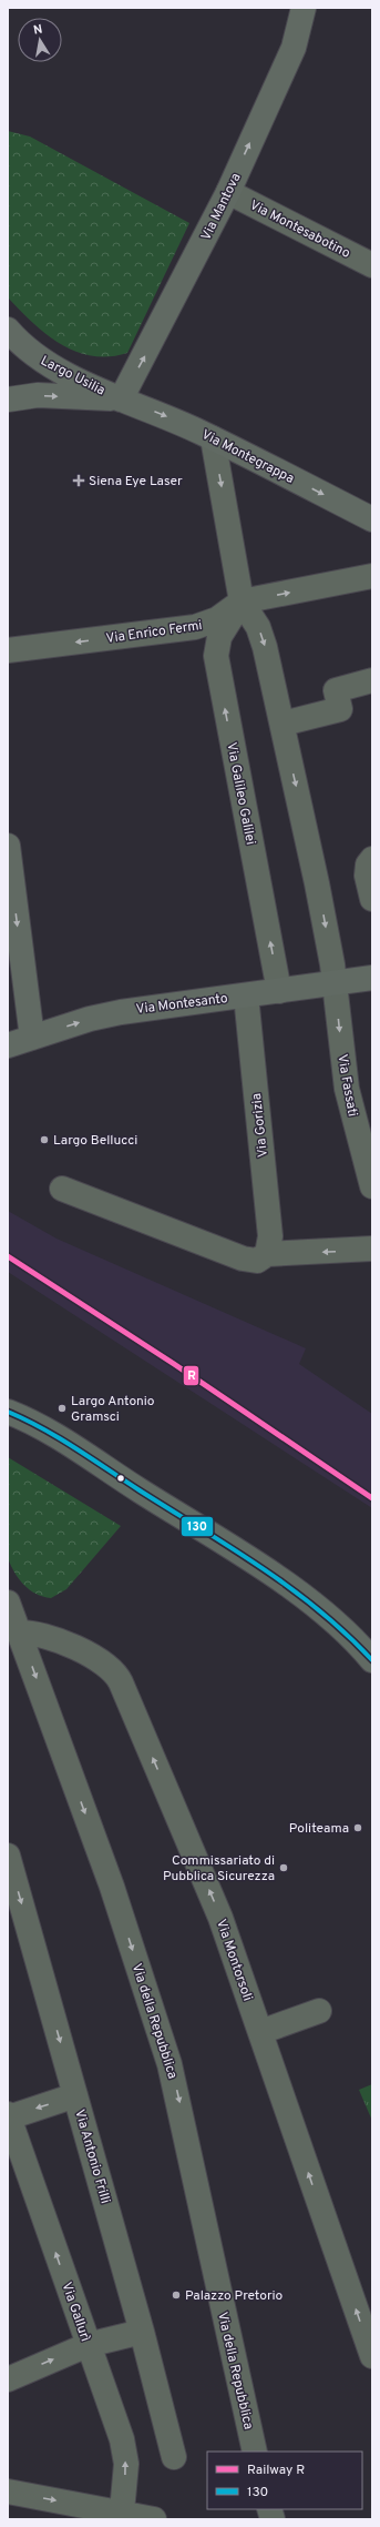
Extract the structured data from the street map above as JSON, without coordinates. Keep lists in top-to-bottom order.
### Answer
{
  "streets": {
    "street": [
      "Via Mantova",
      "Via Montesabotino",
      "Largo Usilia",
      "Via Montegrappa",
      "Via Enrico Fermi",
      "Via Galileo Galilei",
      "Via Montesanto",
      "Via Fassati",
      "Via Gorizia",
      "Via Montorsoli",
      "Via della Repubblica",
      "Via Antonio Frilli",
      "Via Gallurì"
    ]
  },
  "crossings": [
    ["Via Mantova", "Via Montesabotino"],
    ["Via Mantova", "Largo Usilia"],
    ["Via Mantova", "Via Montegrappa"],
    ["Largo Usilia", "Via Montegrappa"],
    ["Via Enrico Fermi", "Via Galileo Galilei"],
    ["Via Galileo Galilei", "Via Montesanto"],
    ["Via Montesanto", "Via Fassati"],
    ["Via Montesanto", "Via Gorizia"],
    ["Via Montorsoli", "Via della Repubblica"]
  ],
  "one_way": [
    "Via Mantova",
    "Via Montegrappa",
    "Via Montesanto",
    "Via Fassati",
    "Via Montorsoli",
    "Via della Repubblica",
    "Via Antonio Frilli",
    "Via Gallurì"
  ],
  "places": {
    "health": ["Siena Eye Laser"],
    "other": [
      "Largo Bellucci",
      "Largo Antonio Gramsci",
      "Politeama",
      "Commissariato di Pubblica Sicurezza",
      "Palazzo Pretorio"
    ]
  },
  "lines": ["rail line R", "transit line 130"],
  "legend": ["Railway R", "130"],
  "north": "top"
}
